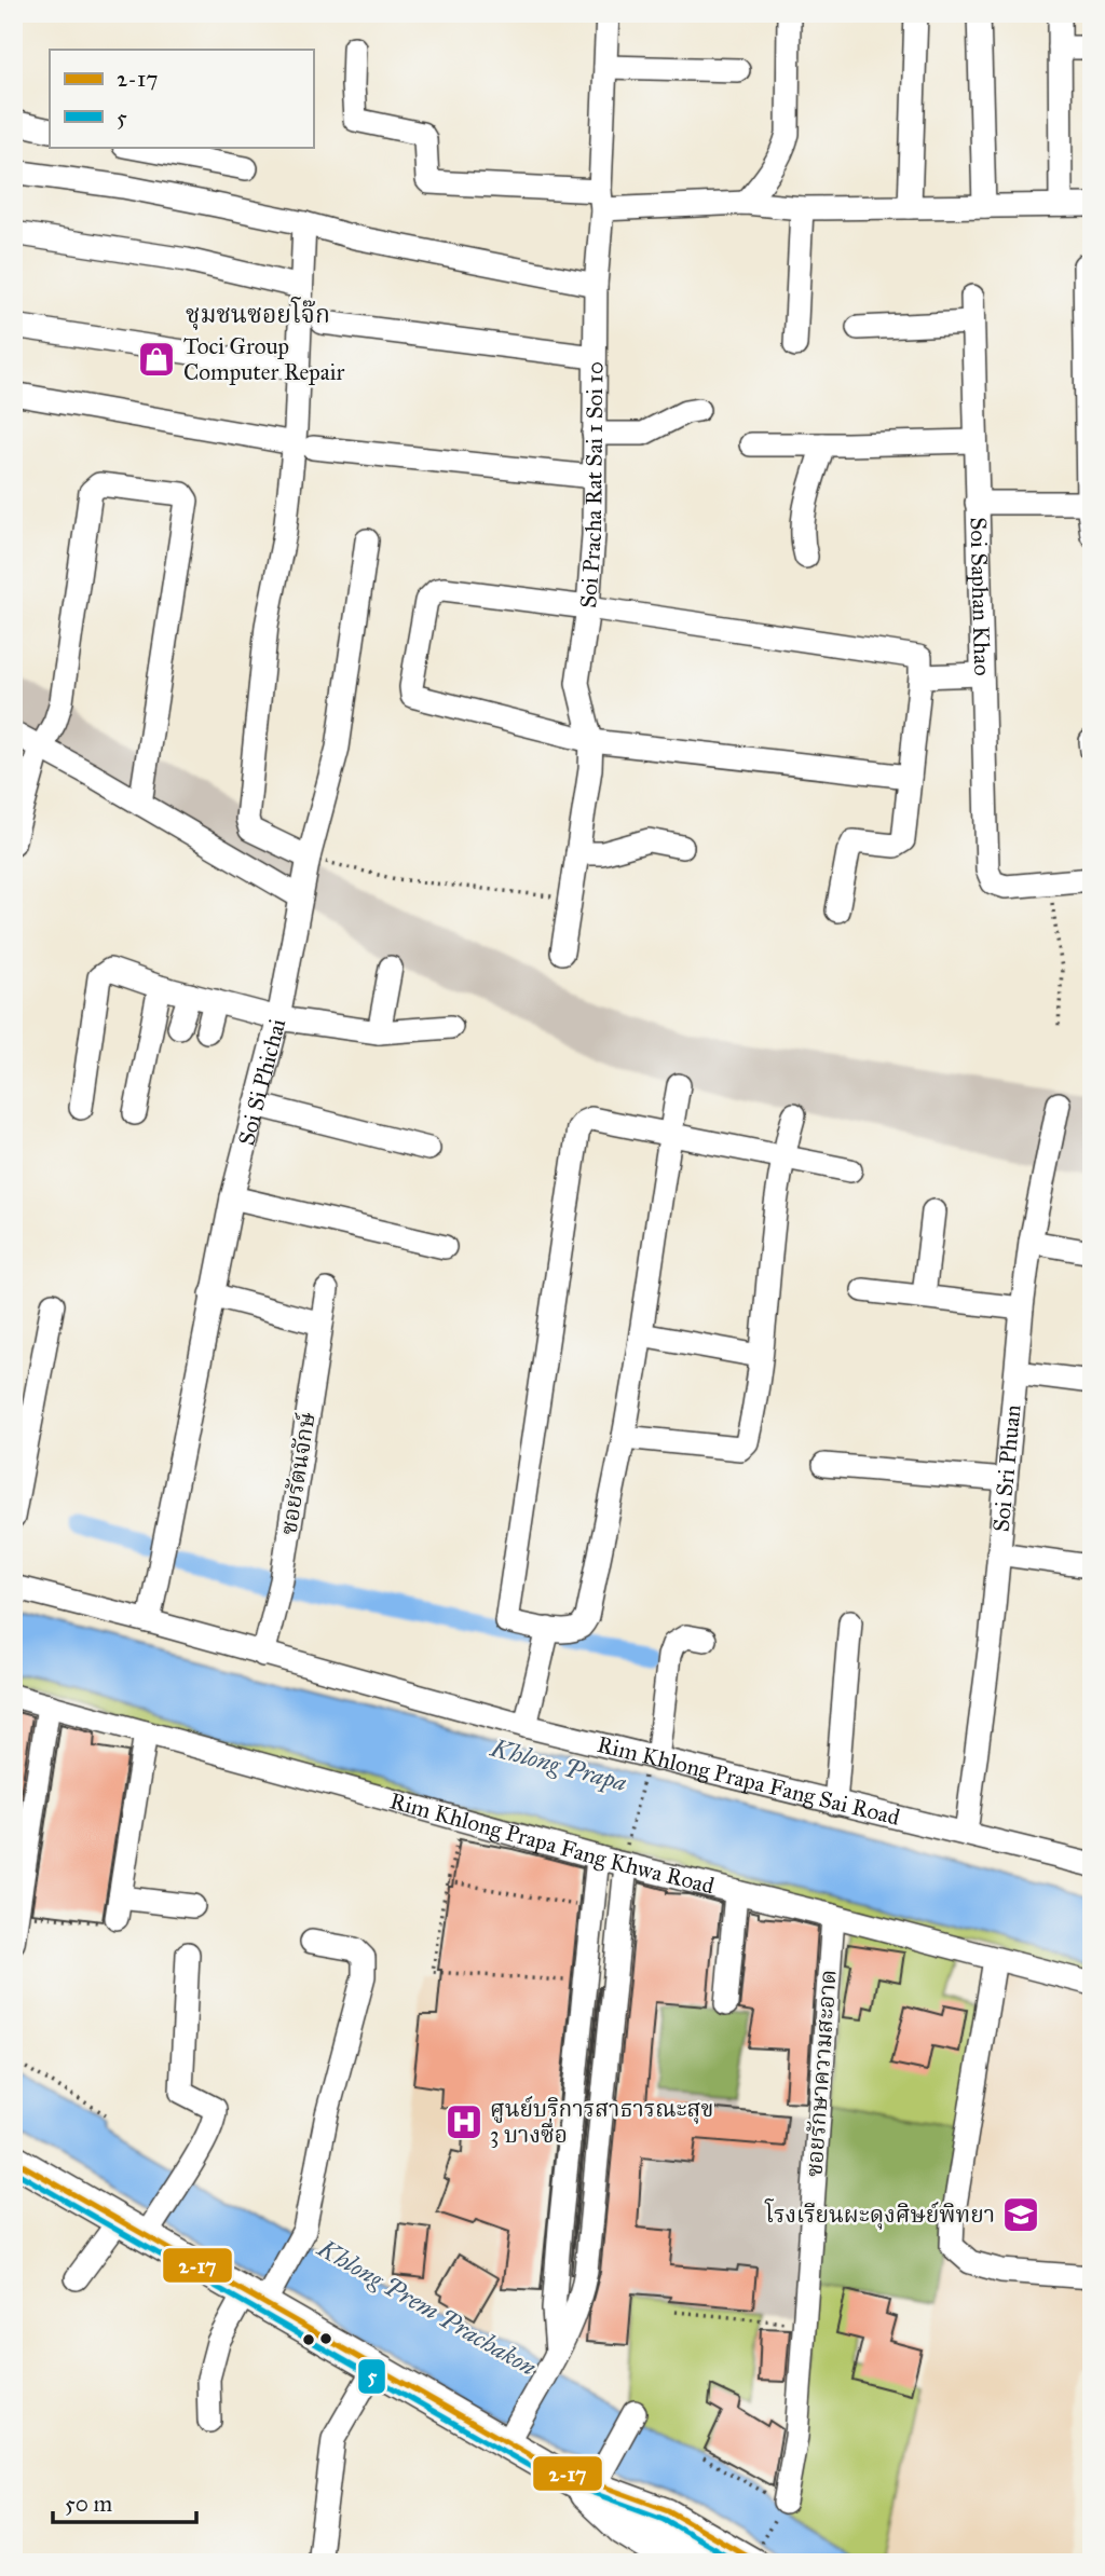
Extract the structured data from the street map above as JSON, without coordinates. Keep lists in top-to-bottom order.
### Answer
{
  "streets": {
    "street": [
      "Soi Pracha Rat Sai 1 Soi 10",
      "Soi Saphan Khao",
      "Soi Si Phichai",
      "Soi Sri Phuan",
      "ซอยรัตนจักษ์",
      "Rim Khlong Prapa Fang Sai Road",
      "Rim Khlong Prapa Fang Khwa Road",
      "ซอยรักษาความสะอาด"
    ]
  },
  "crossings": [
    ["Soi Si Phichai", "Rim Khlong Prapa Fang Sai Road"],
    ["Soi Sri Phuan", "Rim Khlong Prapa Fang Sai Road"],
    ["ซอยรัตนจักษ์", "Rim Khlong Prapa Fang Sai Road"],
    ["Rim Khlong Prapa Fang Khwa Road", "ซอยรักษาความสะอาด"]
  ],
  "districts": ["ชุมชนซอยโจ๊ก"],
  "water": ["Khlong Prapa", "Khlong Prem Prachakon"],
  "places": {
    "shop": ["Toci Group Computer Repair"],
    "hospital": ["ศูนย์บริการสาธารณะสุข 3 บางซื่อ"],
    "school or university": ["โรงเรียนผะดุงศิษย์พิทยา"]
  },
  "lines": ["transit line 2-17", "transit line 5"],
  "legend": ["2-17", "5"],
  "scale_bar": "50 m"
}
